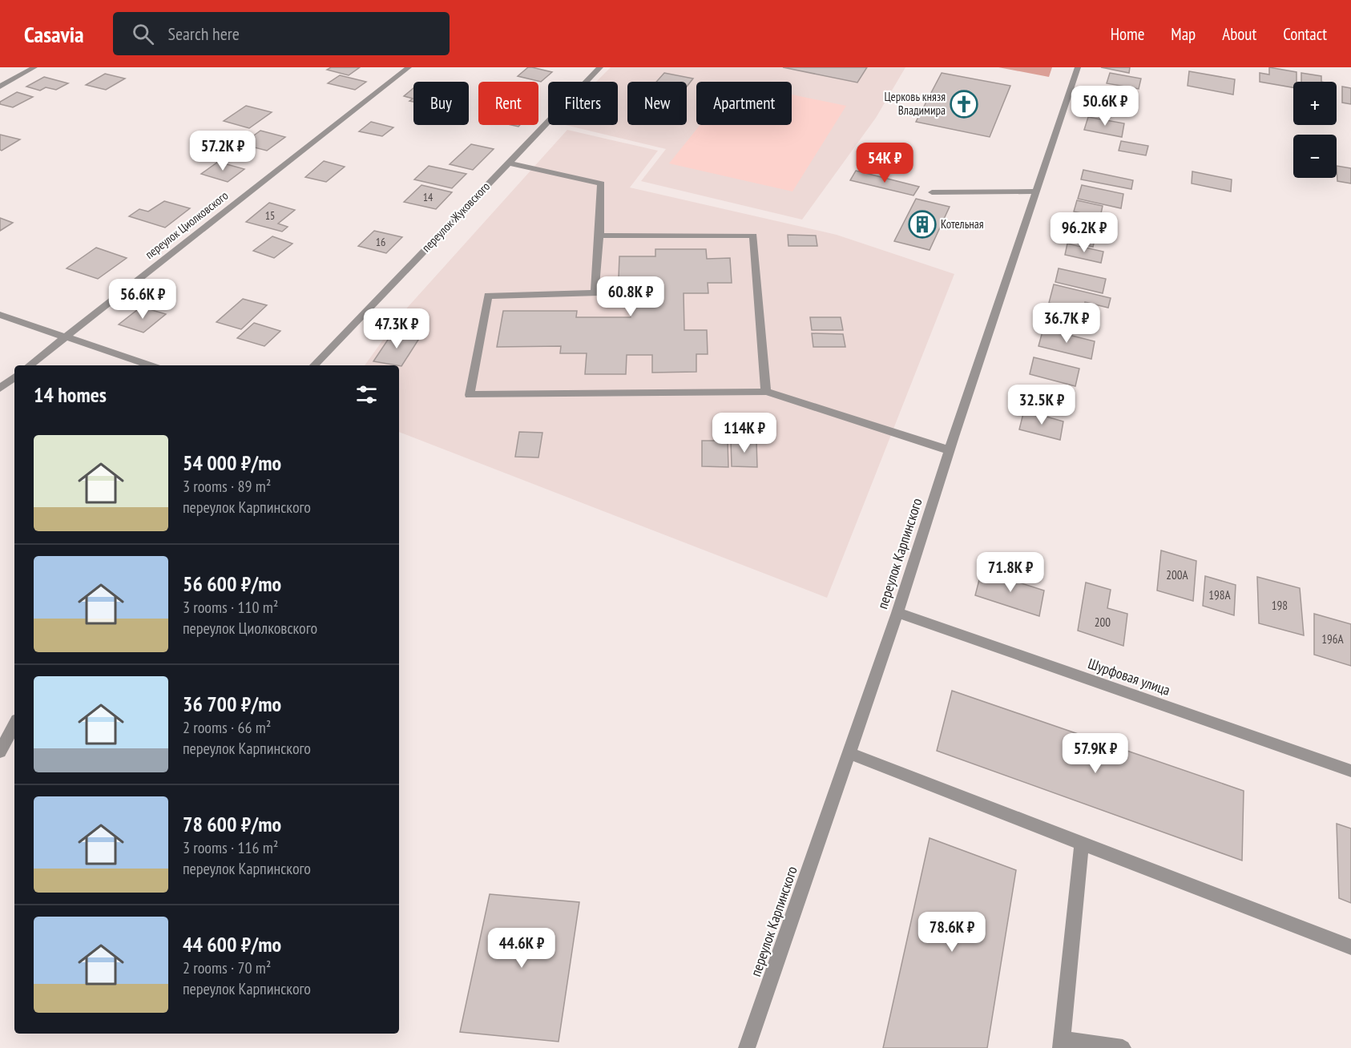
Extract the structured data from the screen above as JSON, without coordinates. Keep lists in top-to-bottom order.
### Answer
{
  "streets": {
    "street": [
      "переулок Жуковского",
      "переулок Циолковского",
      "переулок Карпинского",
      "Шурфовая улица"
    ]
  },
  "crossings": [
    ["переулок Карпинского", "Шурфовая улица"]
  ],
  "places": {
    "church": ["Церковь князя Владимира"],
    "building": ["Котельная"]
  },
  "house_numbers": [
    "14",
    "15",
    "16",
    "200А",
    "198А",
    "198",
    "200",
    "196А"
  ],
  "page": {
    "header": "Casavia",
    "search": "Search here",
    "nav": [
      "Home",
      "Map",
      "About",
      "Contact"
    ],
    "map_buttons": ["+", "−"],
    "chip": [
      "Buy",
      "Rent",
      "Filters",
      "New",
      "Apartment"
    ],
    "price": [
      "50.6K ₽",
      "57.2K ₽",
      "54K ₽",
      "96.2K ₽",
      "60.8K ₽",
      "56.6K ₽",
      "36.7K ₽",
      "47.3K ₽",
      "32.5K ₽",
      "114K ₽",
      "71.8K ₽",
      "57.9K ₽",
      "78.6K ₽",
      "44.6K ₽"
    ],
    "heading": "14 homes",
    "list": [
      {
        "name": "54 000 ₽/mo",
        "note": "3 rooms · 89 m² · переулок Карпинского"
      },
      {
        "name": "56 600 ₽/mo",
        "note": "3 rooms · 110 m² · переулок Циолковского"
      },
      {
        "name": "36 700 ₽/mo",
        "note": "2 rooms · 66 m² · переулок Карпинского"
      },
      {
        "name": "78 600 ₽/mo",
        "note": "3 rooms · 116 m² · переулок Карпинского"
      },
      {
        "name": "44 600 ₽/mo",
        "note": "2 rooms · 70 m² · переулок Карпинского"
      }
    ]
  }
}
